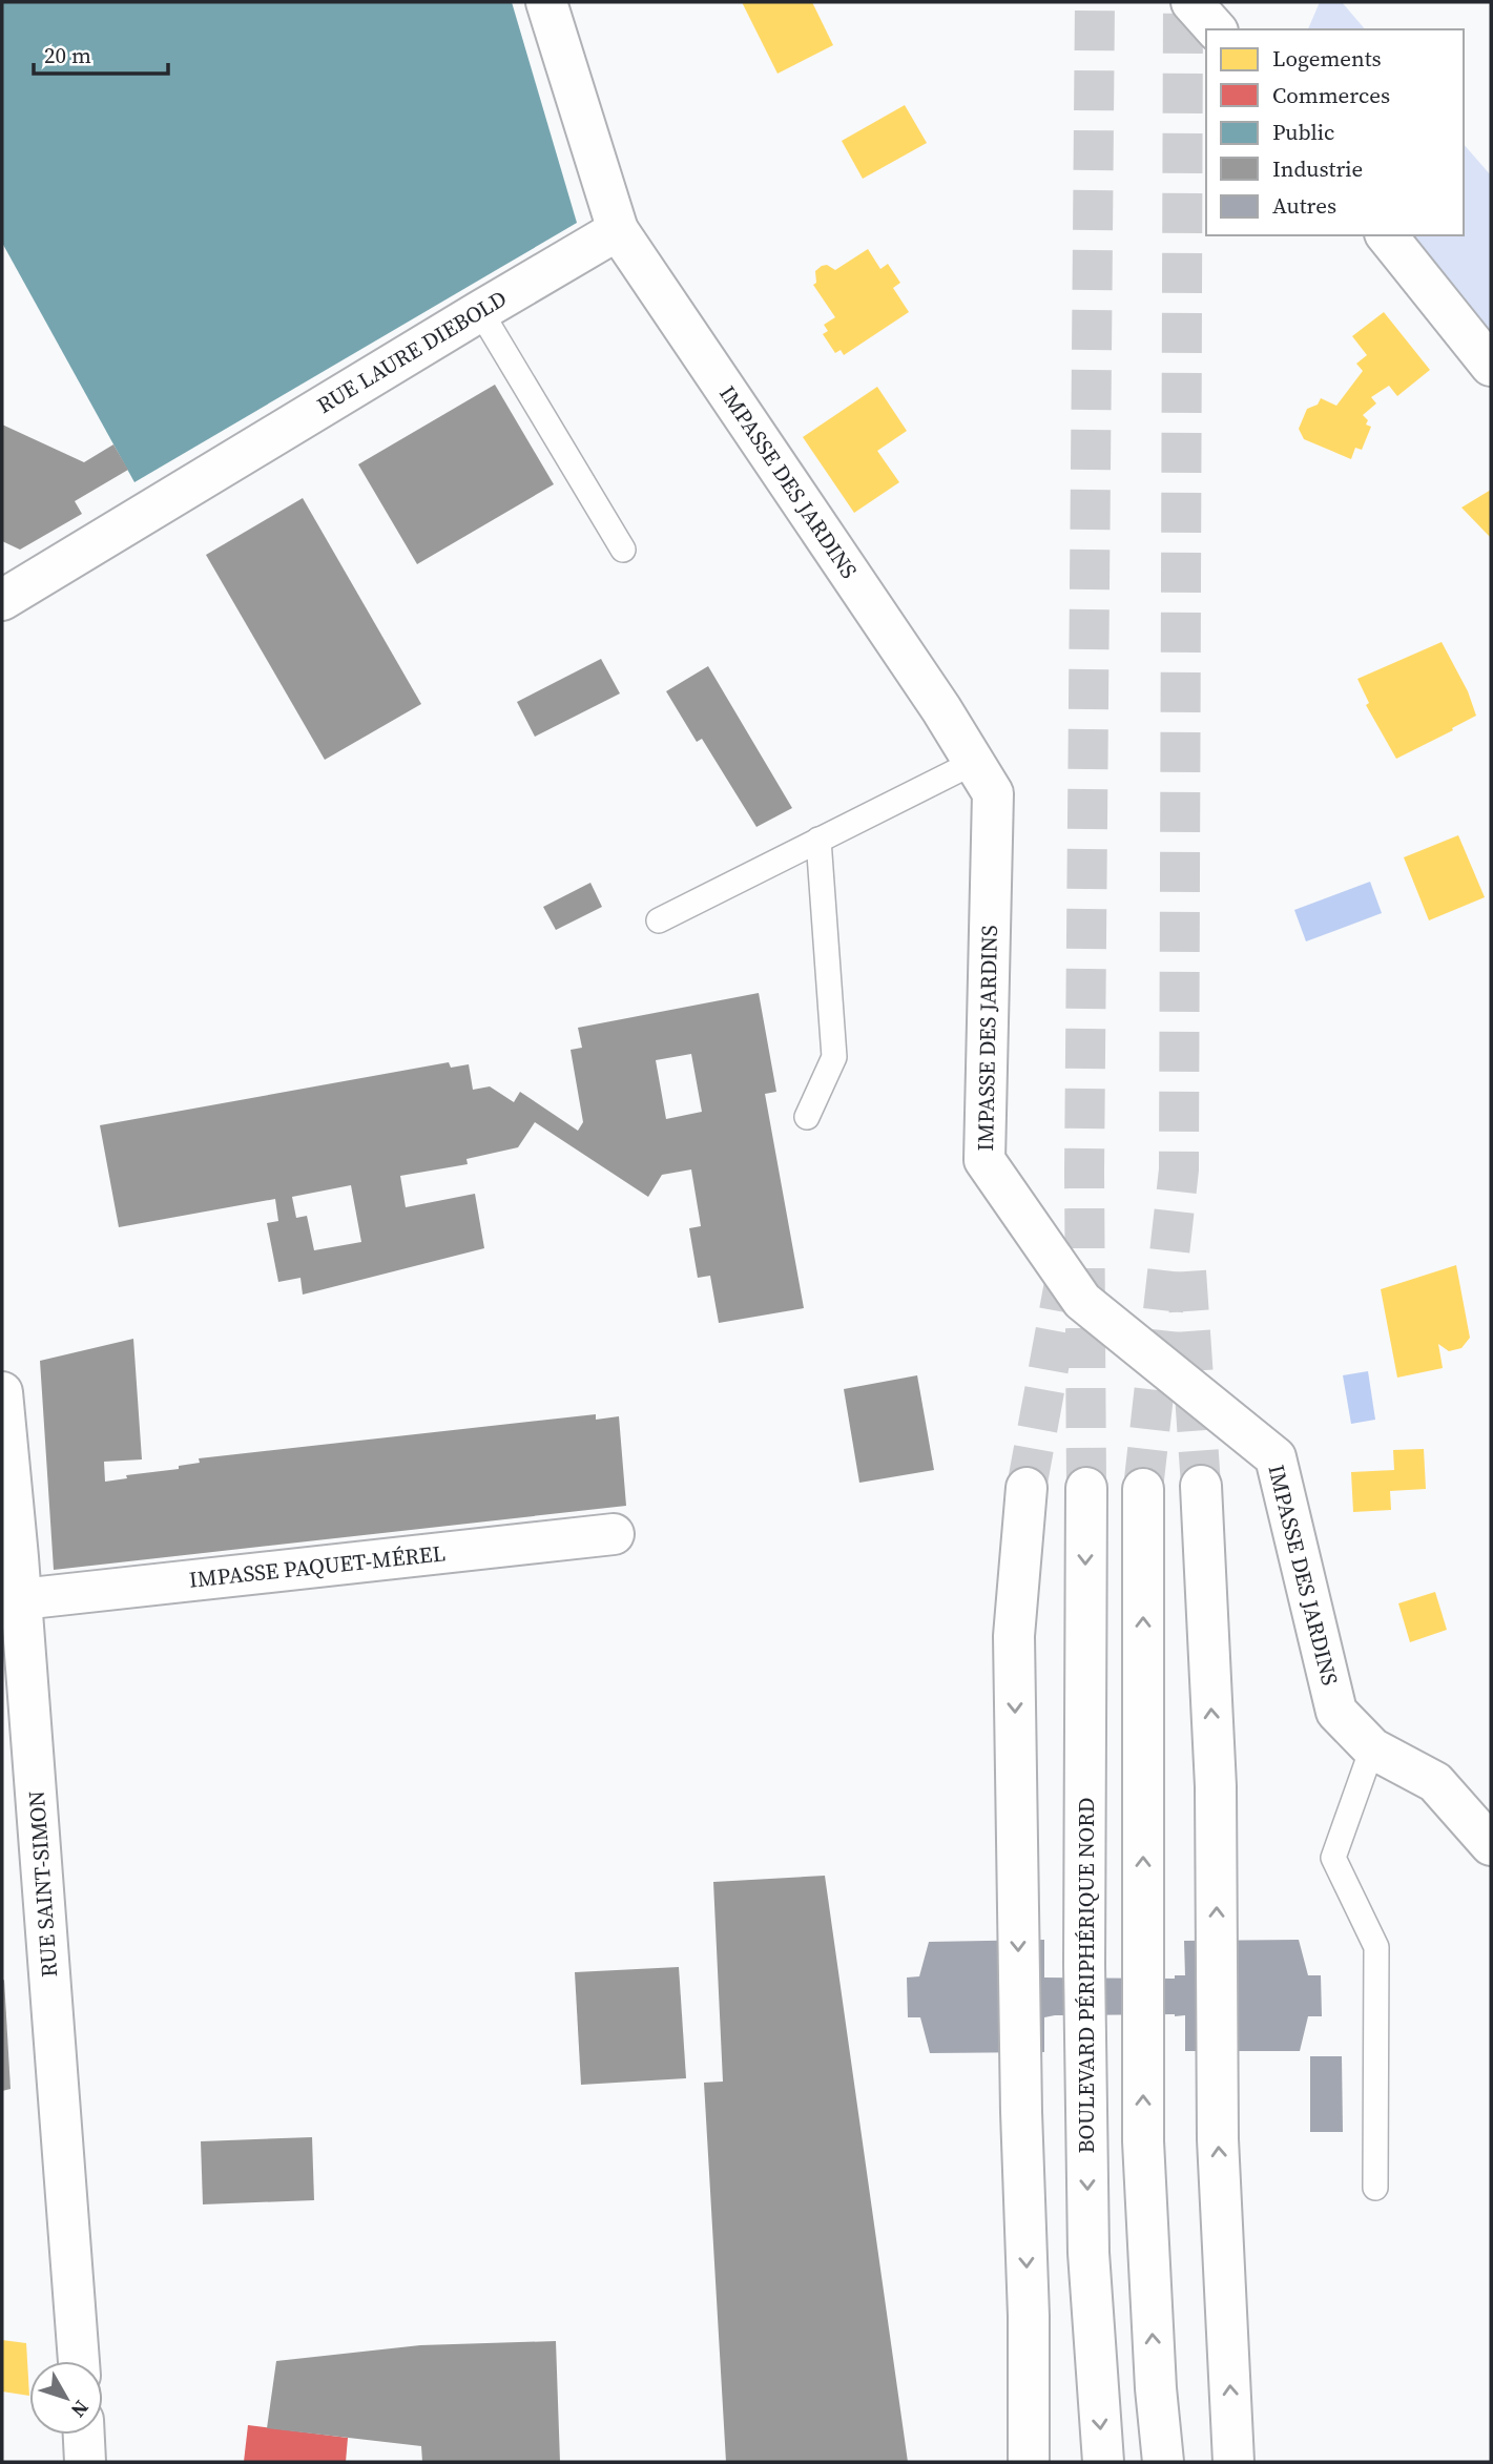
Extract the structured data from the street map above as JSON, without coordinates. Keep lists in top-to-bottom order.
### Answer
{
  "streets": {
    "main road": [
      "RUE LAURE DIEBOLD",
      "IMPASSE DES JARDINS",
      "IMPASSE PAQUET-MÉREL",
      "RUE SAINT-SIMON",
      "BOULEVARD PÉRIPHÉRIQUE NORD"
    ]
  },
  "crossings": [
    ["RUE LAURE DIEBOLD", "IMPASSE DES JARDINS"],
    ["IMPASSE PAQUET-MÉREL", "RUE SAINT-SIMON"]
  ],
  "legend": [
    "Logements",
    "Commerces",
    "Public",
    "Industrie",
    "Autres"
  ],
  "scale_bar": "20 m",
  "north": "bottom right"
}
